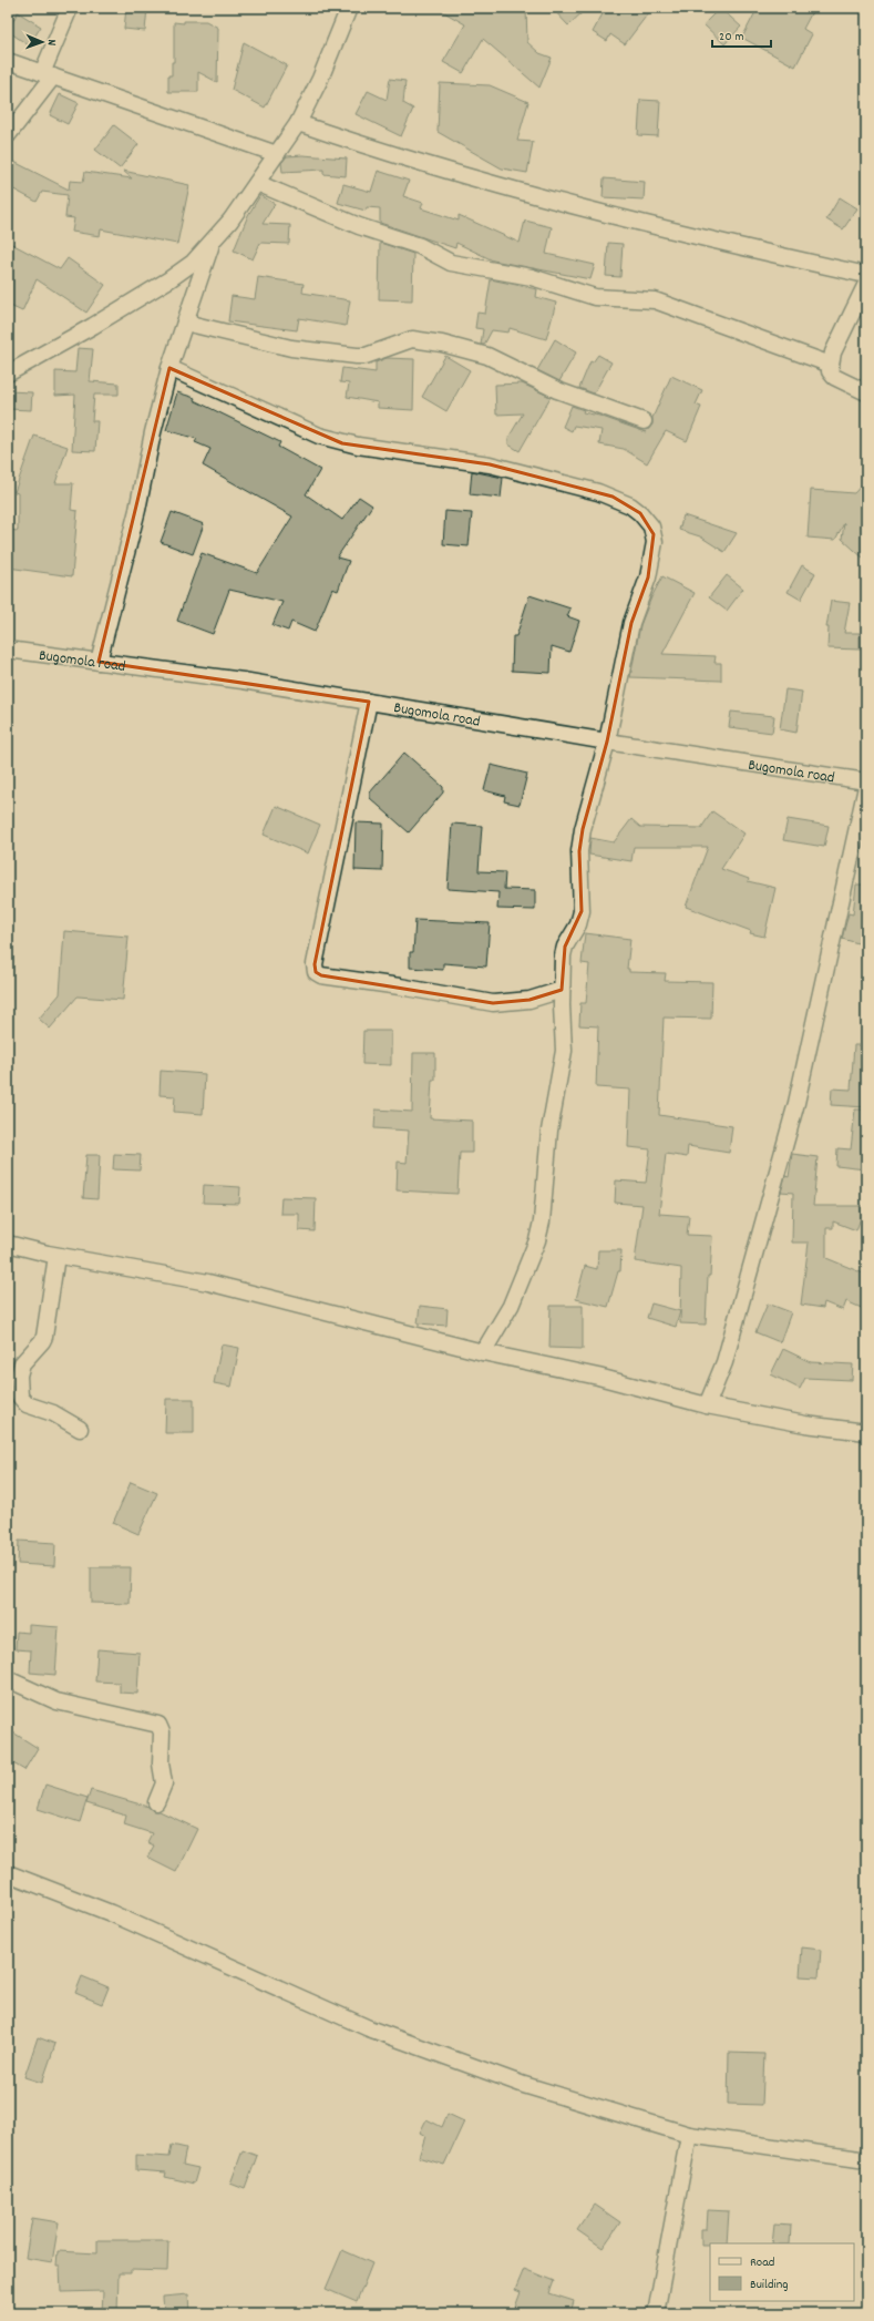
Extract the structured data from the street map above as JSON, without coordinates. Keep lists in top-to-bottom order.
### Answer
{
  "streets": {
    "street": ["Bugomola road"]
  },
  "legend": ["Road", "Building"],
  "scale_bar": "20 m",
  "north": "right"
}
